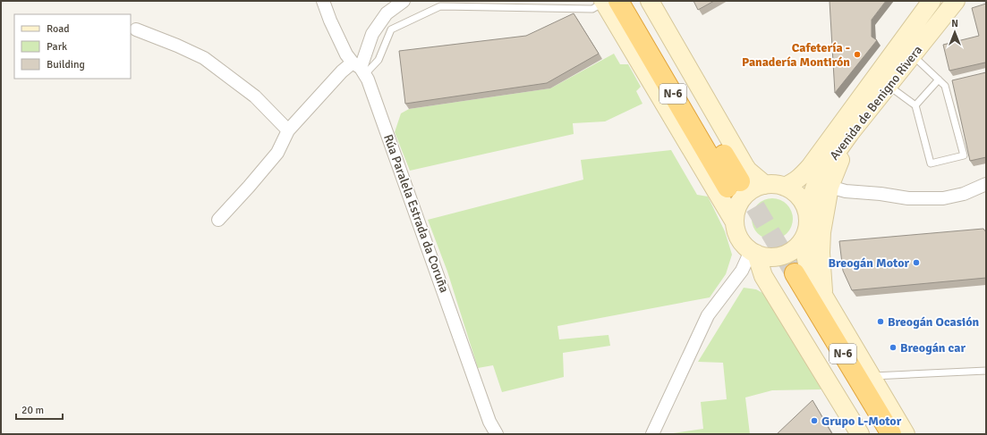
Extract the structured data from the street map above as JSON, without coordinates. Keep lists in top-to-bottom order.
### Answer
{
  "streets": {
    "highway": ["N-6"],
    "main road": ["Avenida de Benigno Rivera"],
    "street": ["Rúa Paralela Estrada da Coruña"]
  },
  "places": [
    "Cafetería - Panadería Montirón",
    "Breogán Motor",
    "Breogán Ocasión",
    "Breogán car",
    "Grupo L-Motor"
  ],
  "legend": ["Road", "Park", "Building"],
  "scale_bar": "20 m",
  "north": "top"
}
